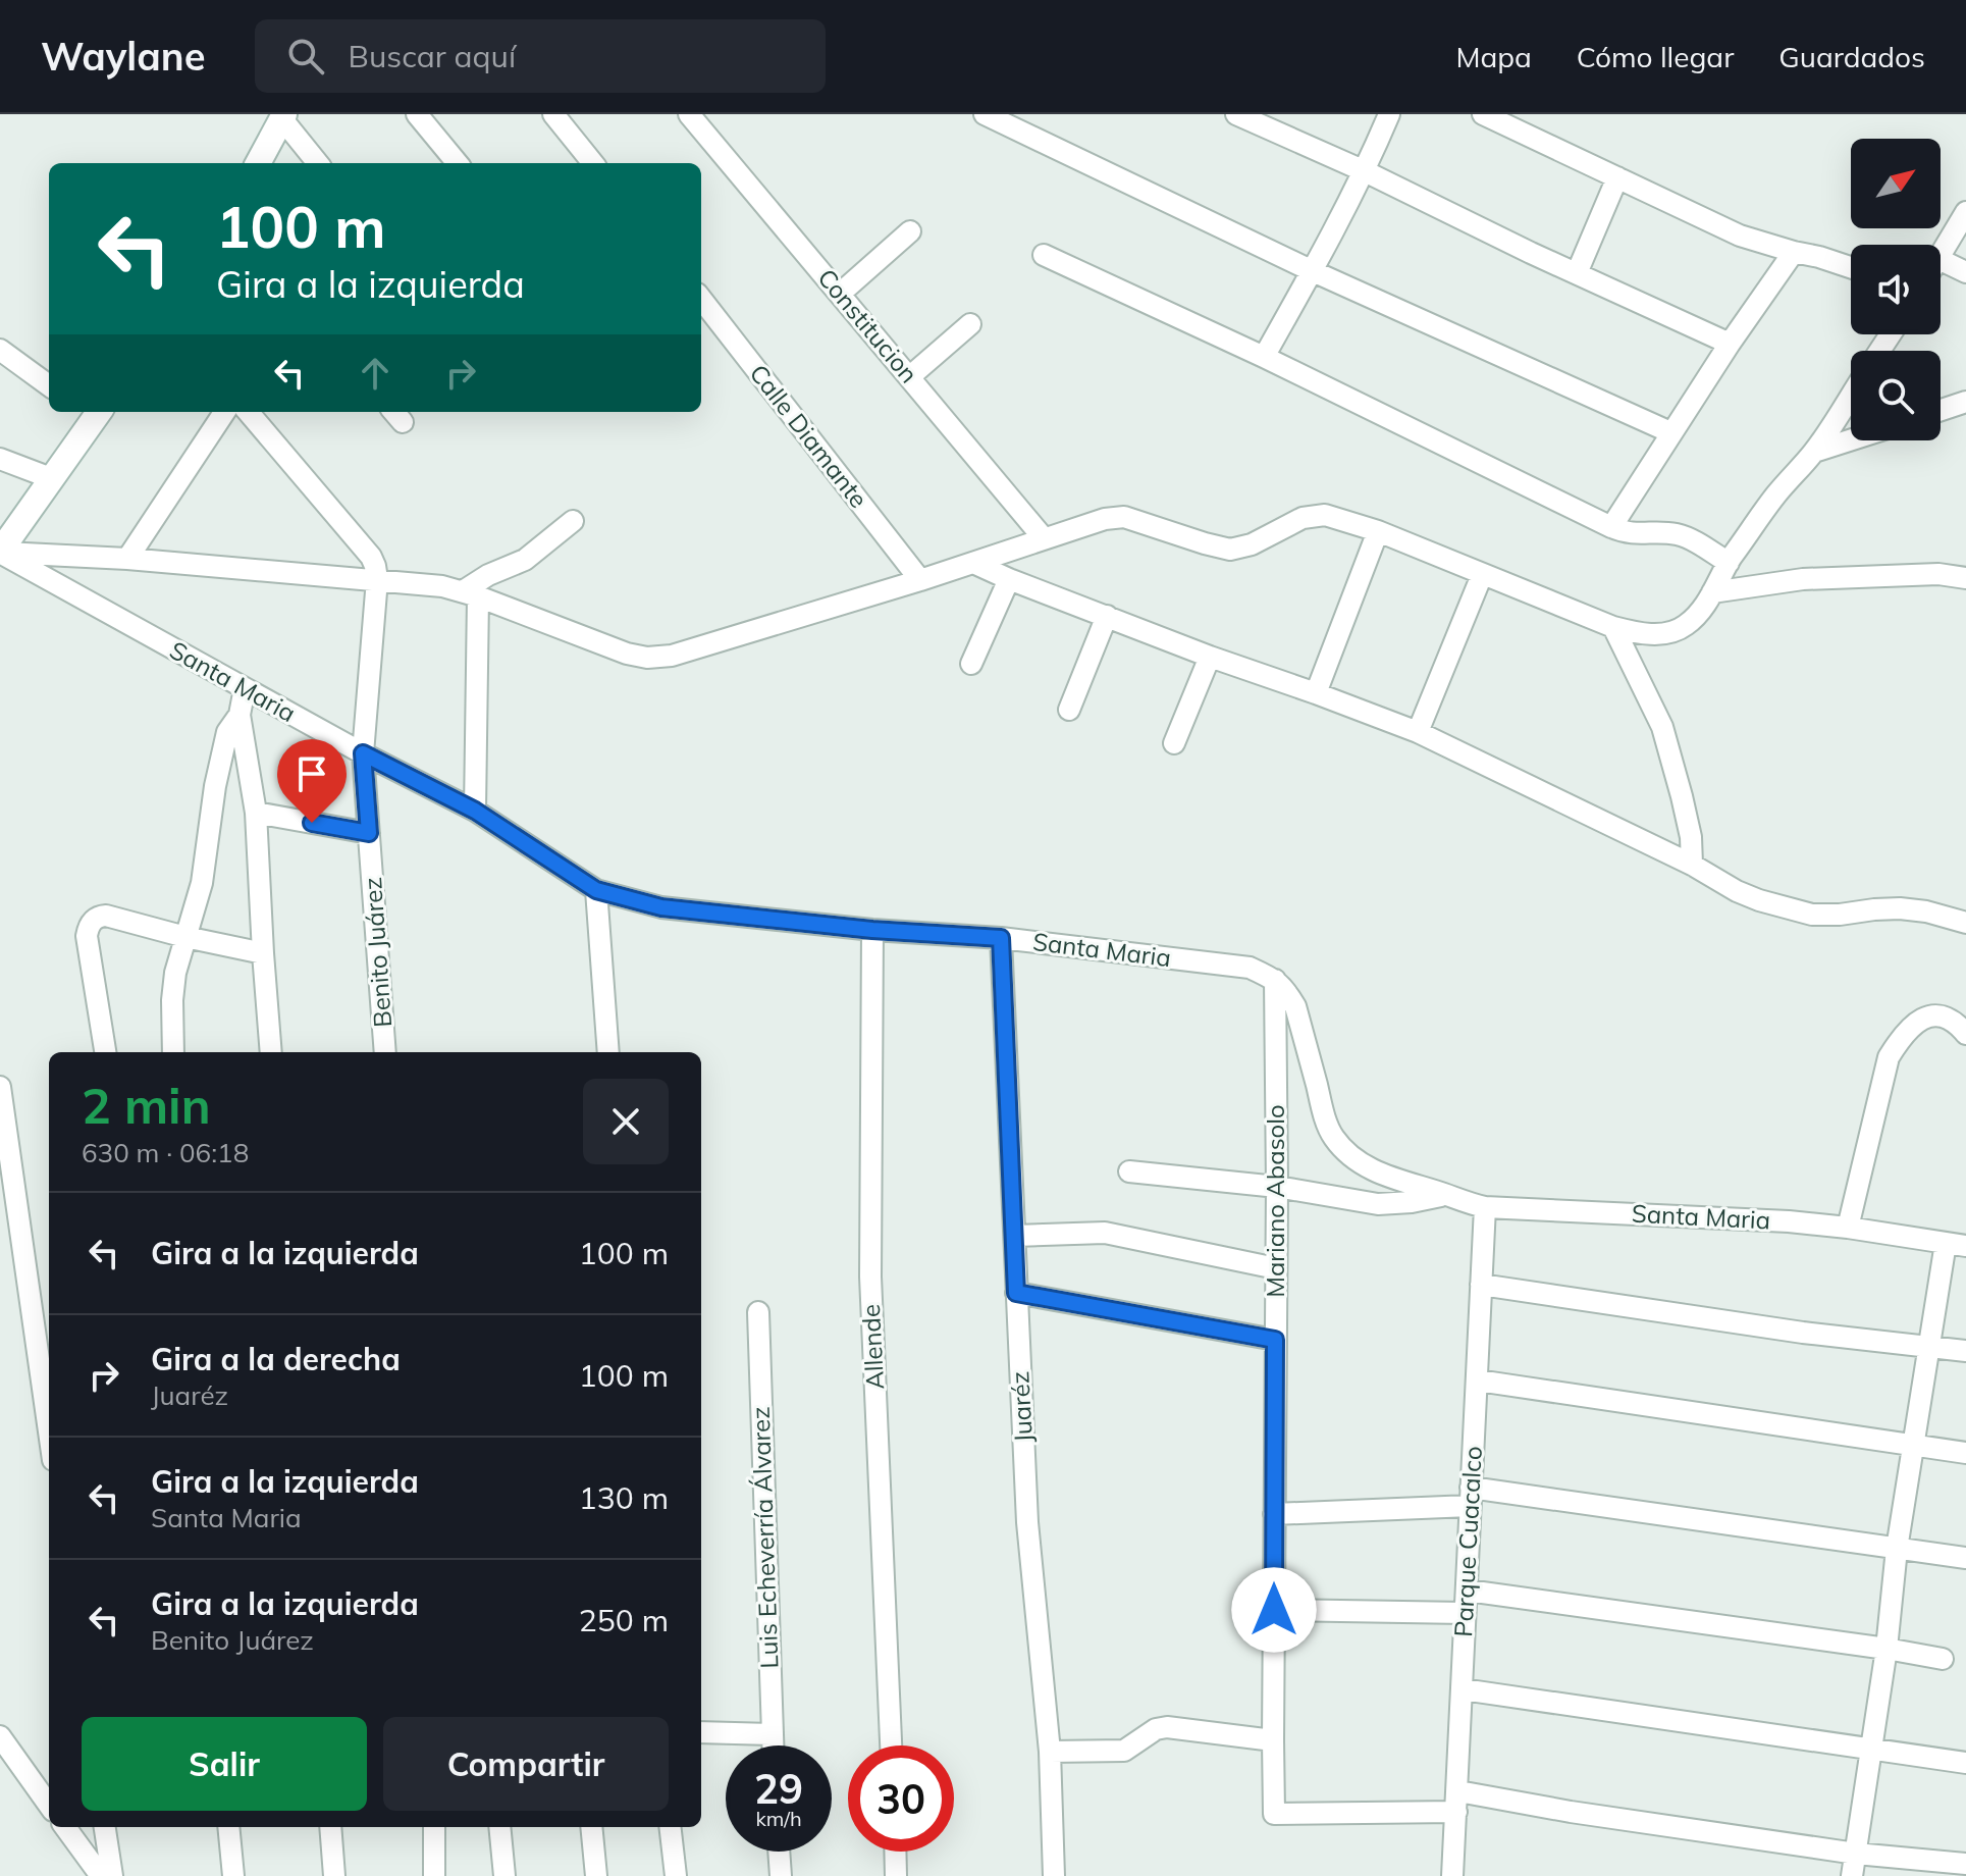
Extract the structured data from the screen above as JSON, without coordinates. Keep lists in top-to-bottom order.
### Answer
{
  "streets": {
    "street": [
      "Constitucion",
      "Calle Diamante",
      "Santa Maria",
      "Benito Juárez",
      "Mariano Abasolo",
      "Allende",
      "Juaréz",
      "Luis Echeverría Álvarez",
      "Parque Cuacalco"
    ]
  },
  "crossings": [
    ["Santa Maria", "Benito Juárez"],
    ["Santa Maria", "Mariano Abasolo"],
    ["Santa Maria", "Allende"],
    ["Santa Maria", "Juaréz"],
    ["Santa Maria", "Parque Cuacalco"],
    ["Mariano Abasolo", "Parque Cuacalco"]
  ],
  "north": "top right",
  "page": {
    "header": "Waylane",
    "search": "Buscar aquí",
    "nav": ["Mapa", "Cómo llegar", "Guardados"],
    "turn": ["100 m", "Gira a la izquierda"],
    "heading": ["2 min", "630 m · 06:18"],
    "list": [
      {
        "name": "Gira a la izquierda",
        "value": "100 m"
      },
      {
        "name": "Gira a la derecha",
        "note": "Juaréz",
        "value": "100 m"
      },
      {
        "name": "Gira a la izquierda",
        "note": "Santa Maria",
        "value": "130 m"
      },
      {
        "name": "Gira a la izquierda",
        "note": "Benito Juárez",
        "value": "250 m"
      }
    ],
    "buttons": ["Salir", "Compartir"],
    "speed": "29 km/h",
    "limit": "30"
  }
}
